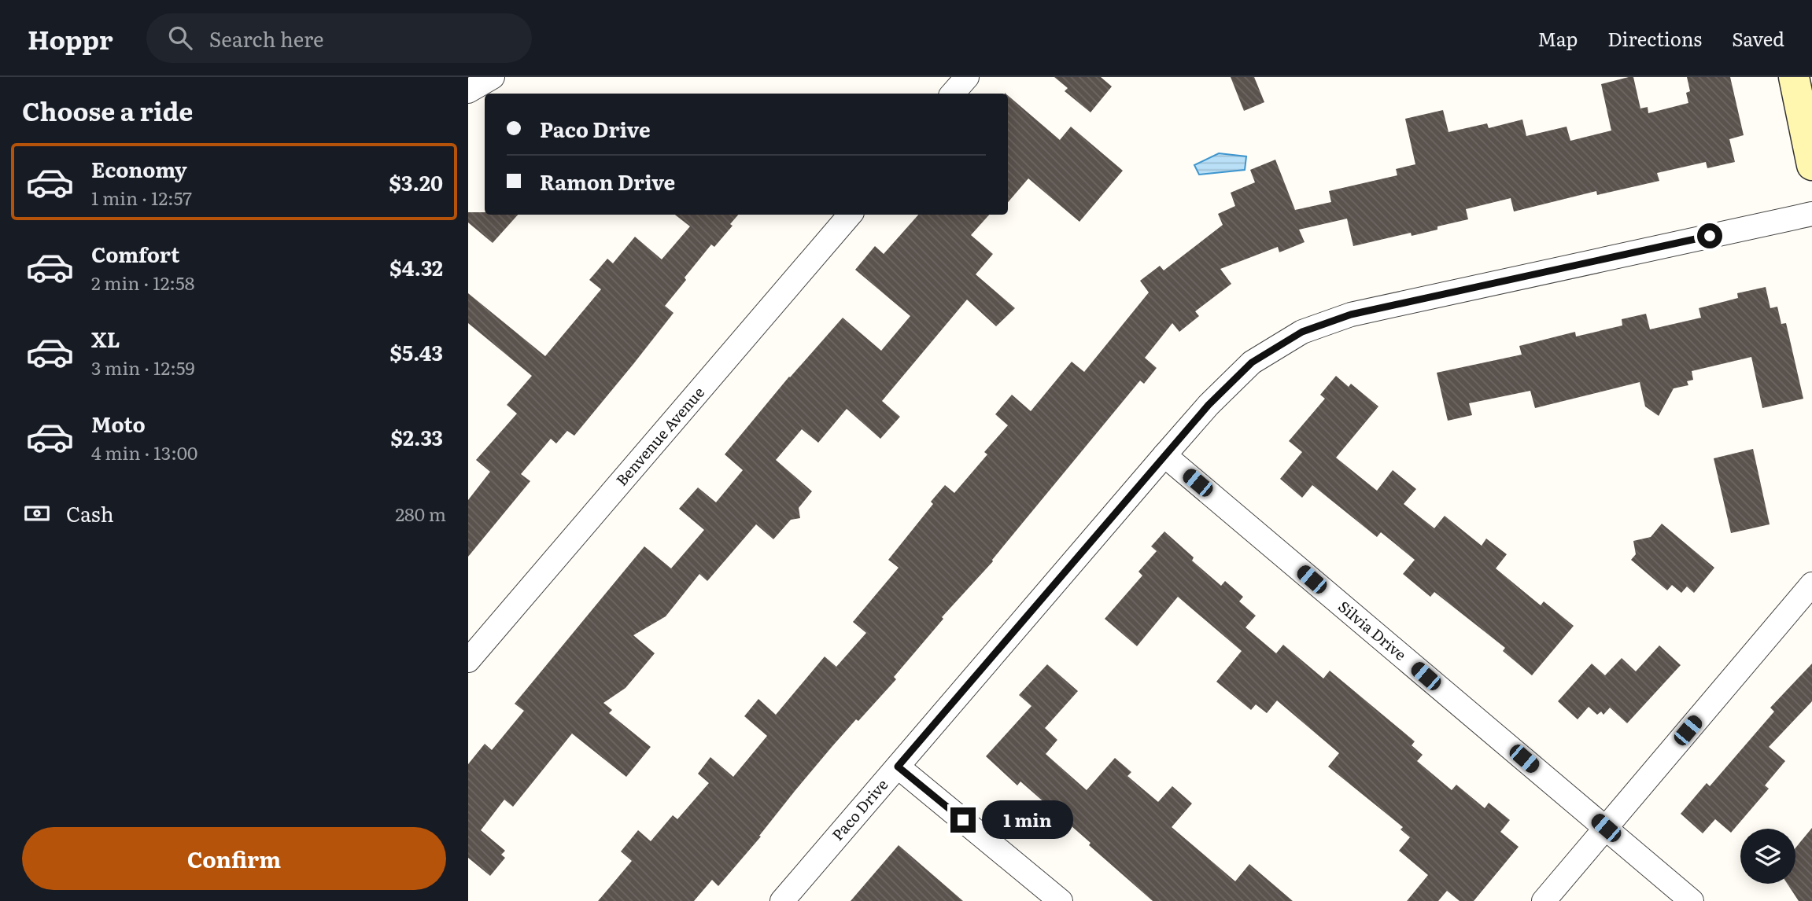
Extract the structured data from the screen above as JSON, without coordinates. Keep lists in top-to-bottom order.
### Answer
{
  "streets": {
    "street": ["Benvenue Avenue", "Silvia Drive", "Paco Drive"]
  },
  "crossings": [
    ["Silvia Drive", "Paco Drive"]
  ],
  "page": {
    "header": "Hoppr",
    "search": "Search here",
    "nav": ["Map", "Directions", "Saved"],
    "heading": "Choose a ride",
    "banner": ["Paco Drive", "Ramon Drive"],
    "list": [
      {
        "name": "Economy",
        "note": "1 min · 12:57",
        "value": "$3.20"
      },
      {
        "name": "Comfort",
        "note": "2 min · 12:58",
        "value": "$4.32"
      },
      {
        "name": "XL",
        "note": "3 min · 12:59",
        "value": "$5.43"
      },
      {
        "name": "Moto",
        "note": "4 min · 13:00",
        "value": "$2.33"
      }
    ],
    "pay": ["Cash", "280 m"],
    "bubble": "1 min",
    "buttons": "Confirm"
  }
}
